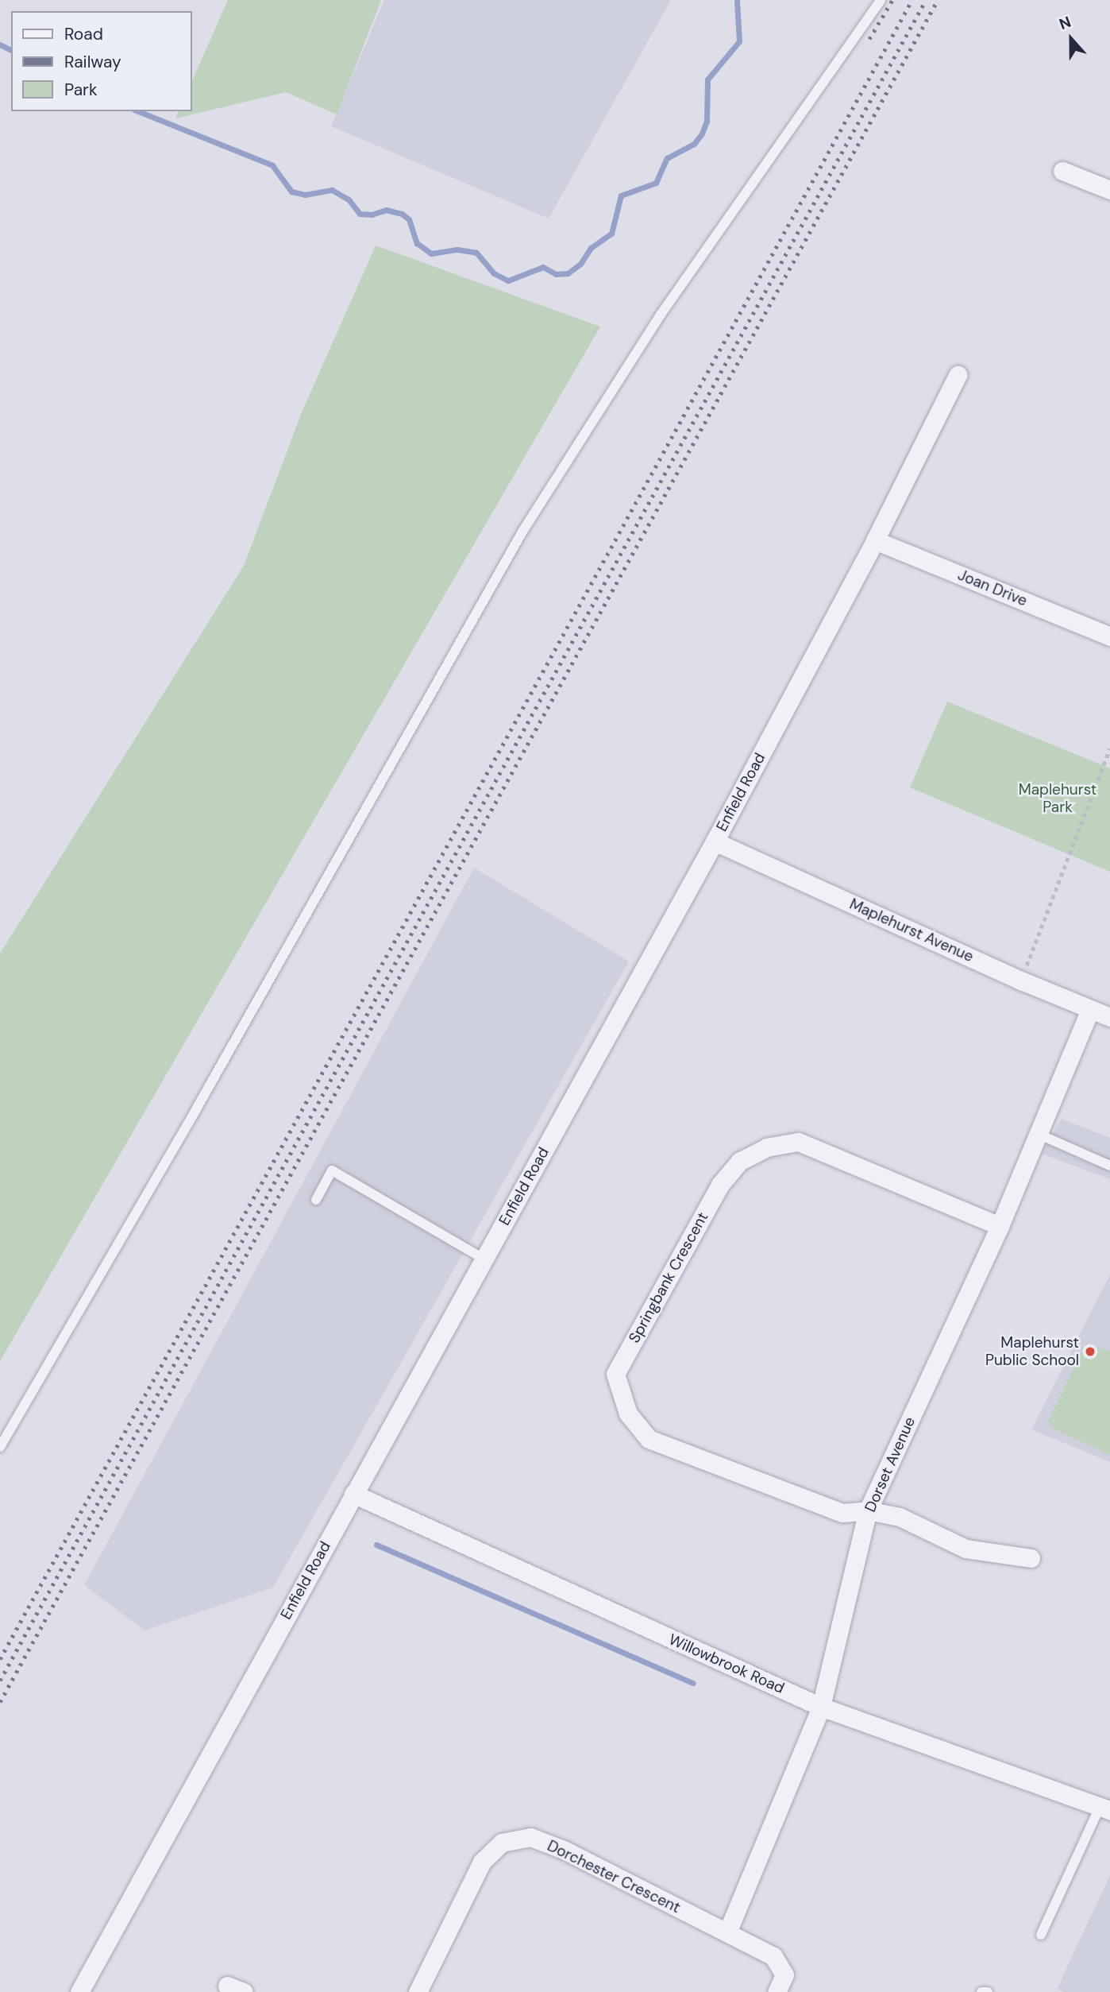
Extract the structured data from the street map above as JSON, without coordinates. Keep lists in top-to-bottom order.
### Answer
{
  "streets": {
    "street": [
      "Joan Drive",
      "Enfield Road",
      "Maplehurst Avenue",
      "Springbank Crescent",
      "Dorset Avenue",
      "Willowbrook Road",
      "Dorchester Crescent"
    ]
  },
  "crossings": [
    ["Joan Drive", "Enfield Road"],
    ["Enfield Road", "Maplehurst Avenue"],
    ["Enfield Road", "Willowbrook Road"],
    ["Maplehurst Avenue", "Dorset Avenue"],
    ["Springbank Crescent", "Dorset Avenue"],
    ["Dorset Avenue", "Willowbrook Road"],
    ["Dorset Avenue", "Dorchester Crescent"]
  ],
  "parks": ["Maplehurst Park"],
  "places": ["Maplehurst Public School"],
  "legend": ["Road", "Railway", "Park"],
  "north": "top"
}
